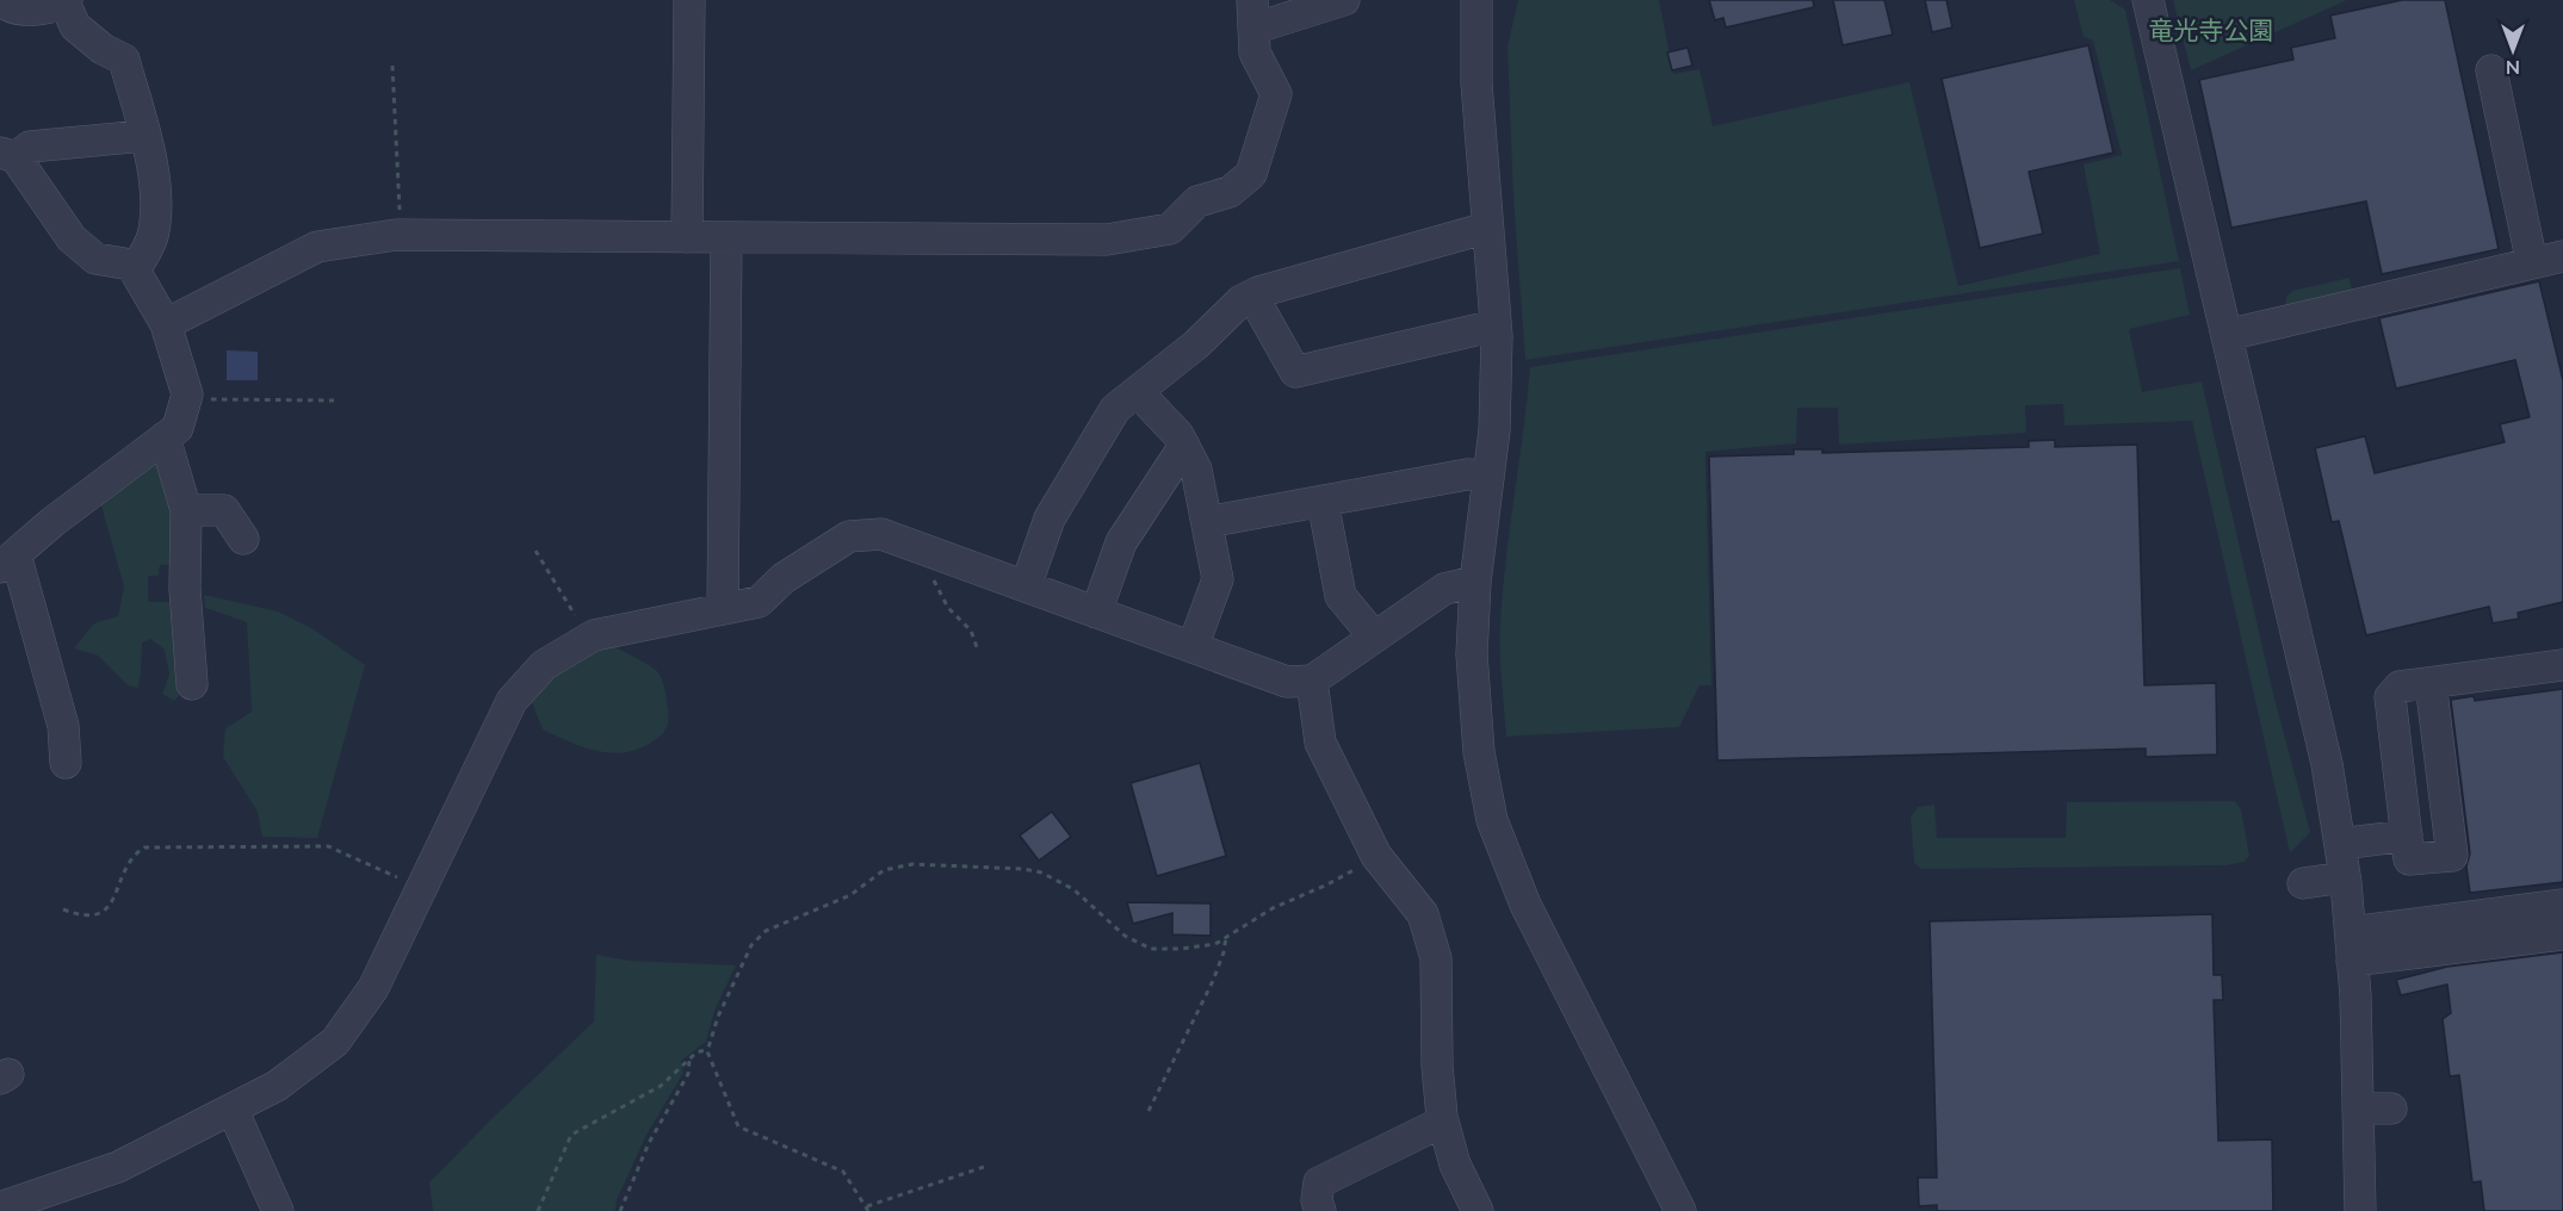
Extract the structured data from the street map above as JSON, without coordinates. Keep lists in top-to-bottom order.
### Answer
{
  "parks": ["竜光寺公園"],
  "north": "bottom"
}
